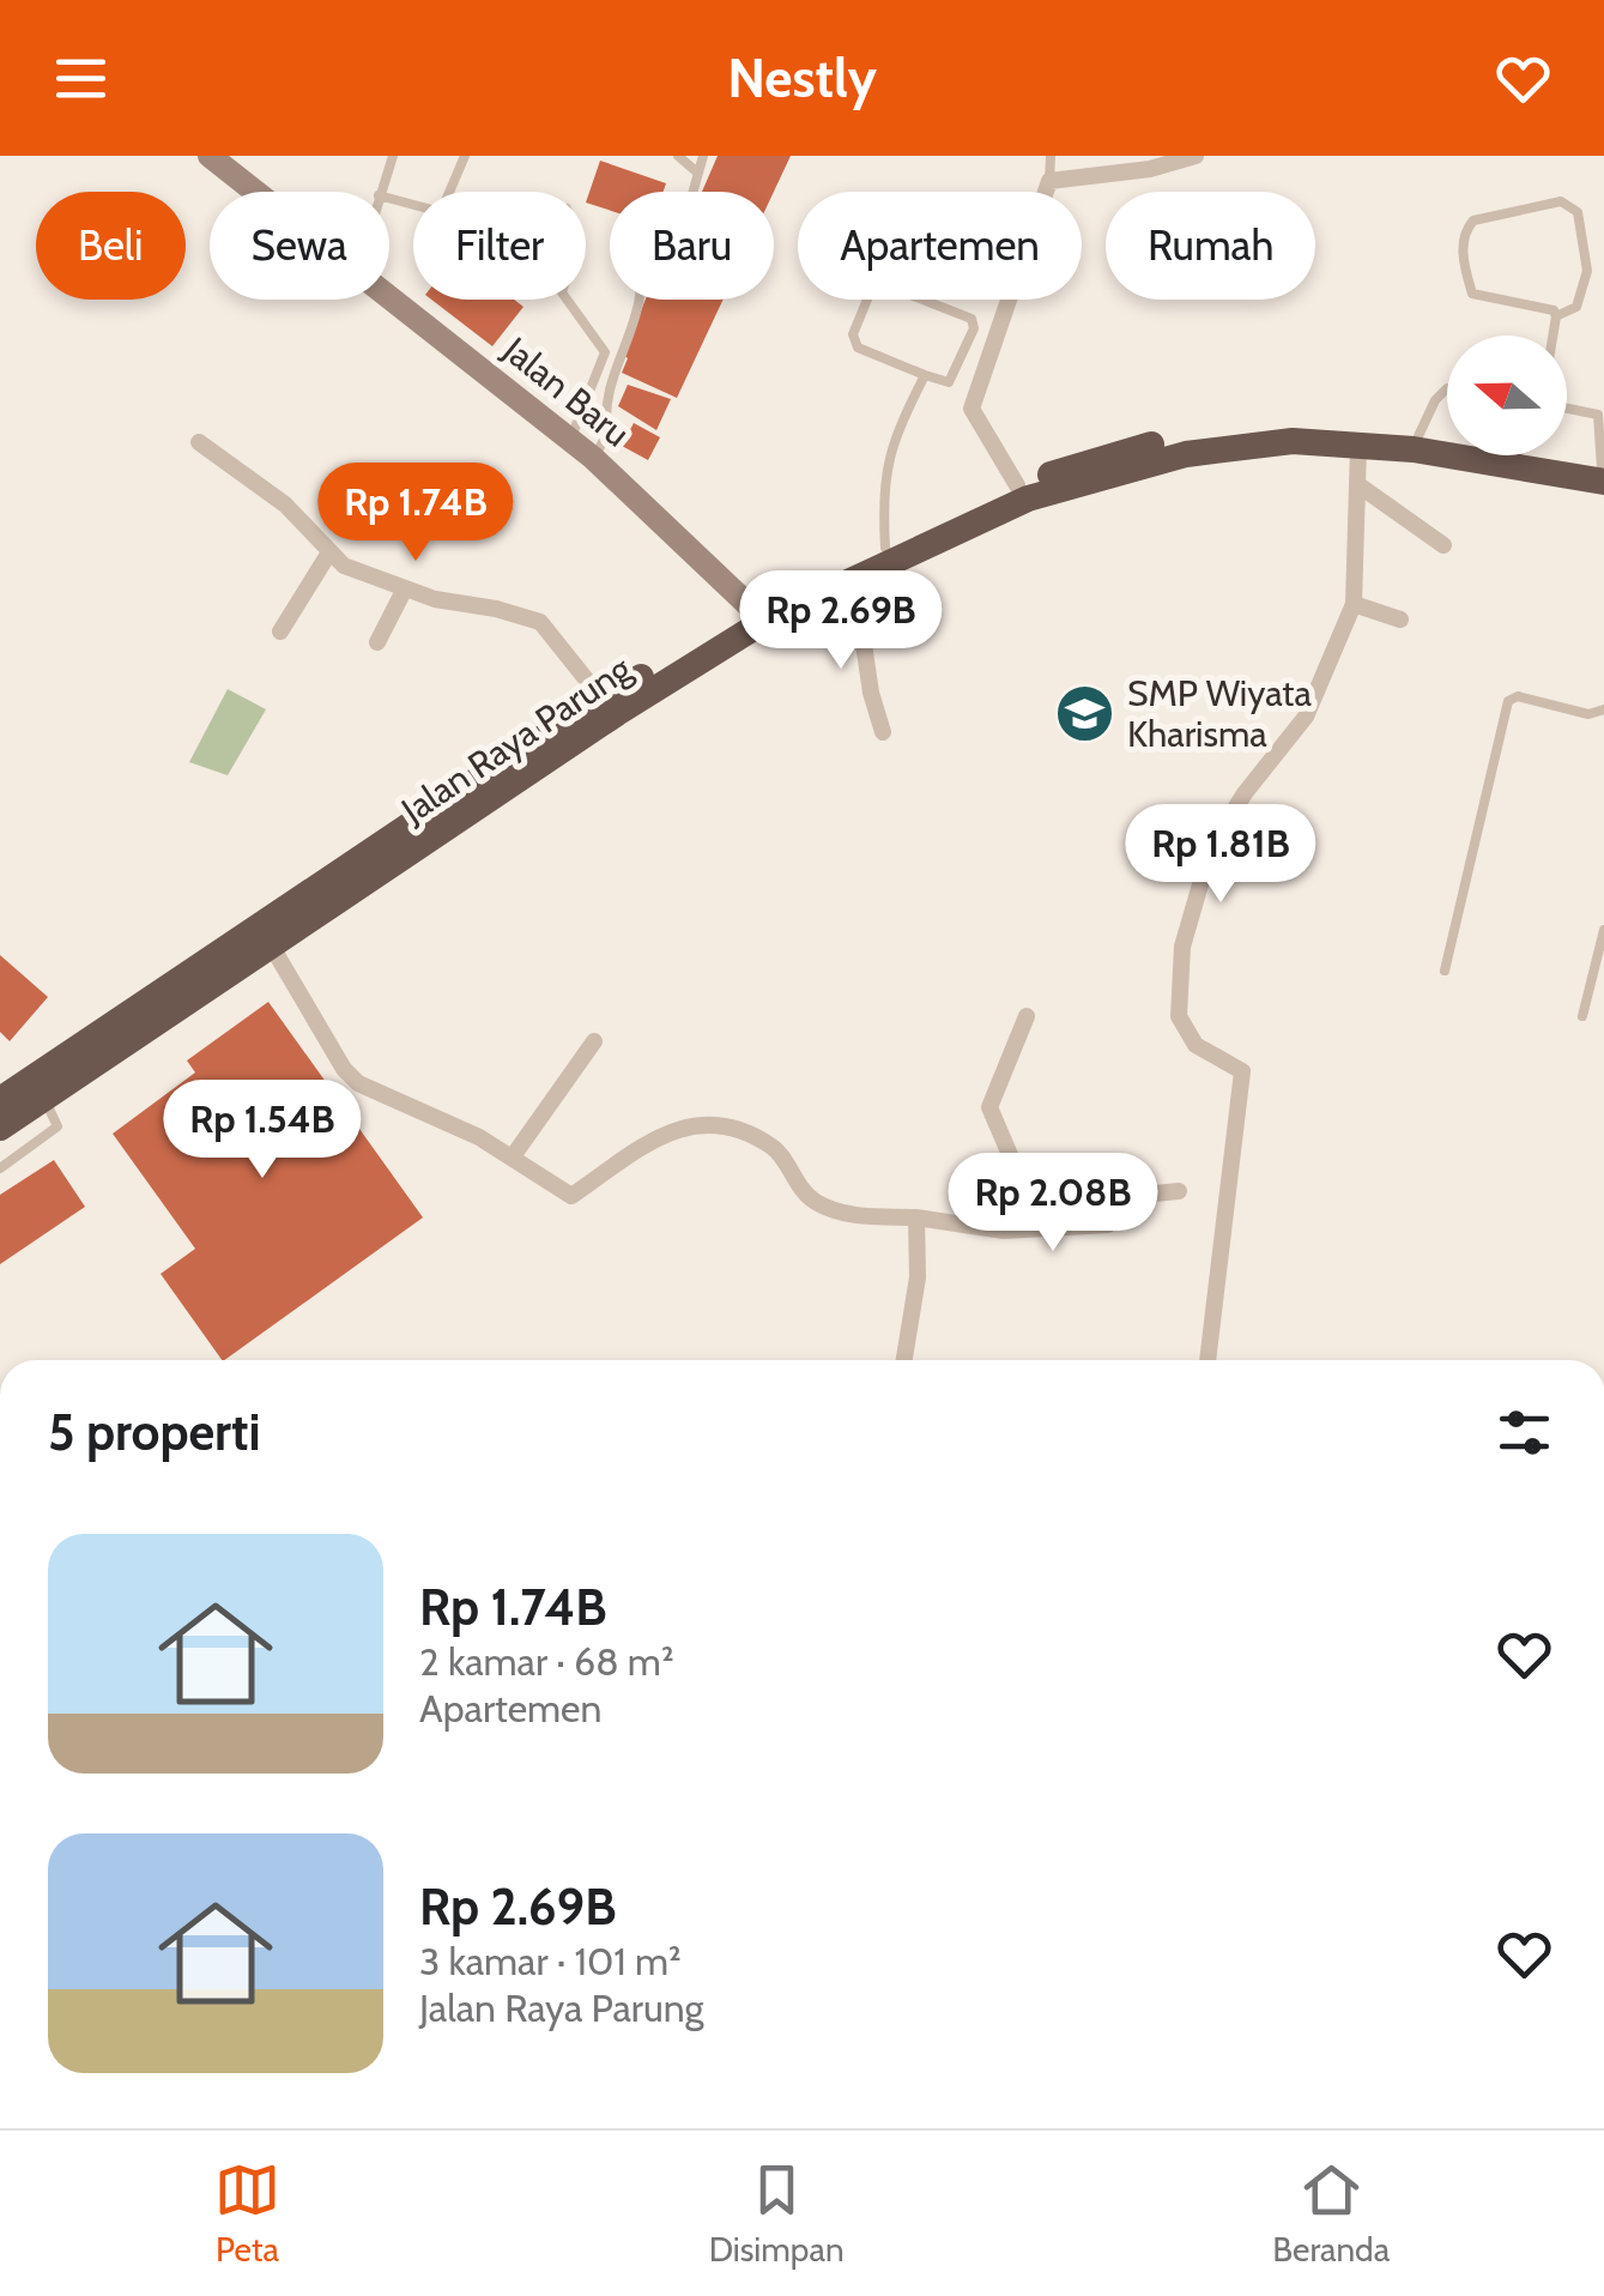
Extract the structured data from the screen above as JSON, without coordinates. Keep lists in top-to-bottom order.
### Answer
{
  "streets": {
    "highway": ["Jalan Raya Parung"],
    "main road": ["Jalan Baru"]
  },
  "crossings": [
    ["Jalan Baru", "Jalan Raya Parung"]
  ],
  "places": {
    "school or university": ["SMP Wiyata Kharisma"]
  },
  "north": "left",
  "page": {
    "header": "Nestly",
    "chip": [
      "Beli",
      "Sewa",
      "Filter",
      "Baru",
      "Apartemen",
      "Rumah"
    ],
    "price": [
      "Rp 1.74B",
      "Rp 2.69B",
      "Rp 1.81B",
      "Rp 1.54B",
      "Rp 2.08B"
    ],
    "heading": "5 properti",
    "list": [
      {
        "name": "Rp 1.74B",
        "note": "2 kamar · 68 m² · Apartemen"
      },
      {
        "name": "Rp 2.69B",
        "note": "3 kamar · 101 m² · Jalan Raya Parung"
      }
    ],
    "tabs": ["Peta", "Disimpan", "Beranda"]
  }
}
